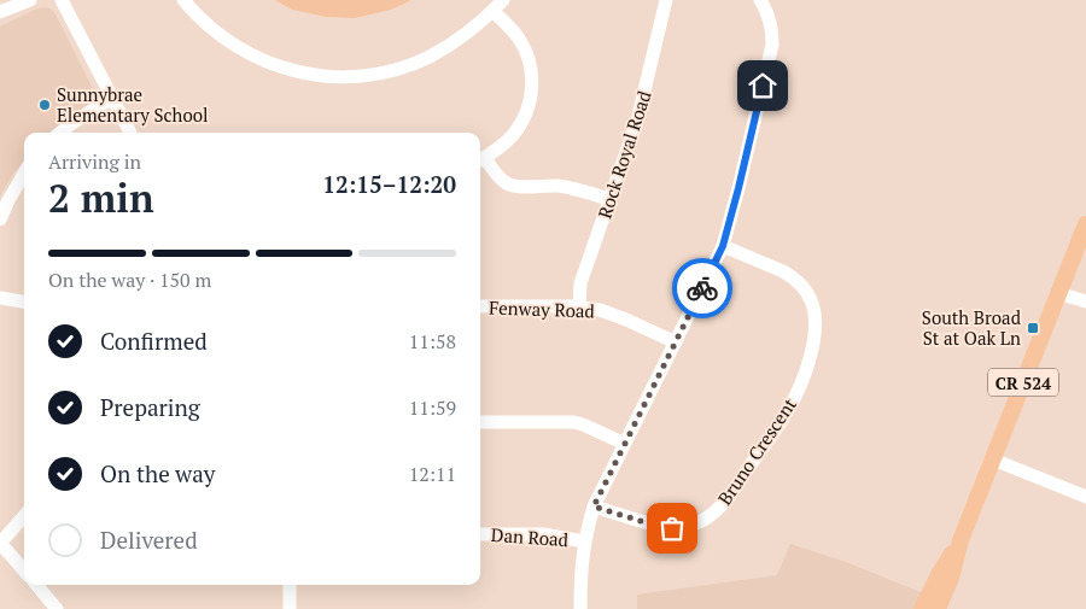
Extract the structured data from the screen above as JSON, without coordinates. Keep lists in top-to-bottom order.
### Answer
{
  "streets": {
    "main road": ["CR 524"],
    "street": [
      "Rock Royal Road",
      "Fenway Road",
      "Bruno Crescent",
      "Dan Road"
    ]
  },
  "crossings": [
    ["Rock Royal Road", "Fenway Road"]
  ],
  "places": {
    "other": ["Sunnybrae Elementary School"],
    "transit": ["South Broad St at Oak Ln"]
  },
  "page": {
    "heading": ["2 min", "Arriving in", "12:15–12:20"],
    "bar": "On the way · 150 m",
    "list": [
      ["Confirmed", "11:58"],
      ["Preparing", "11:59"],
      ["On the way", "12:11"],
      "Delivered"
    ]
  }
}
